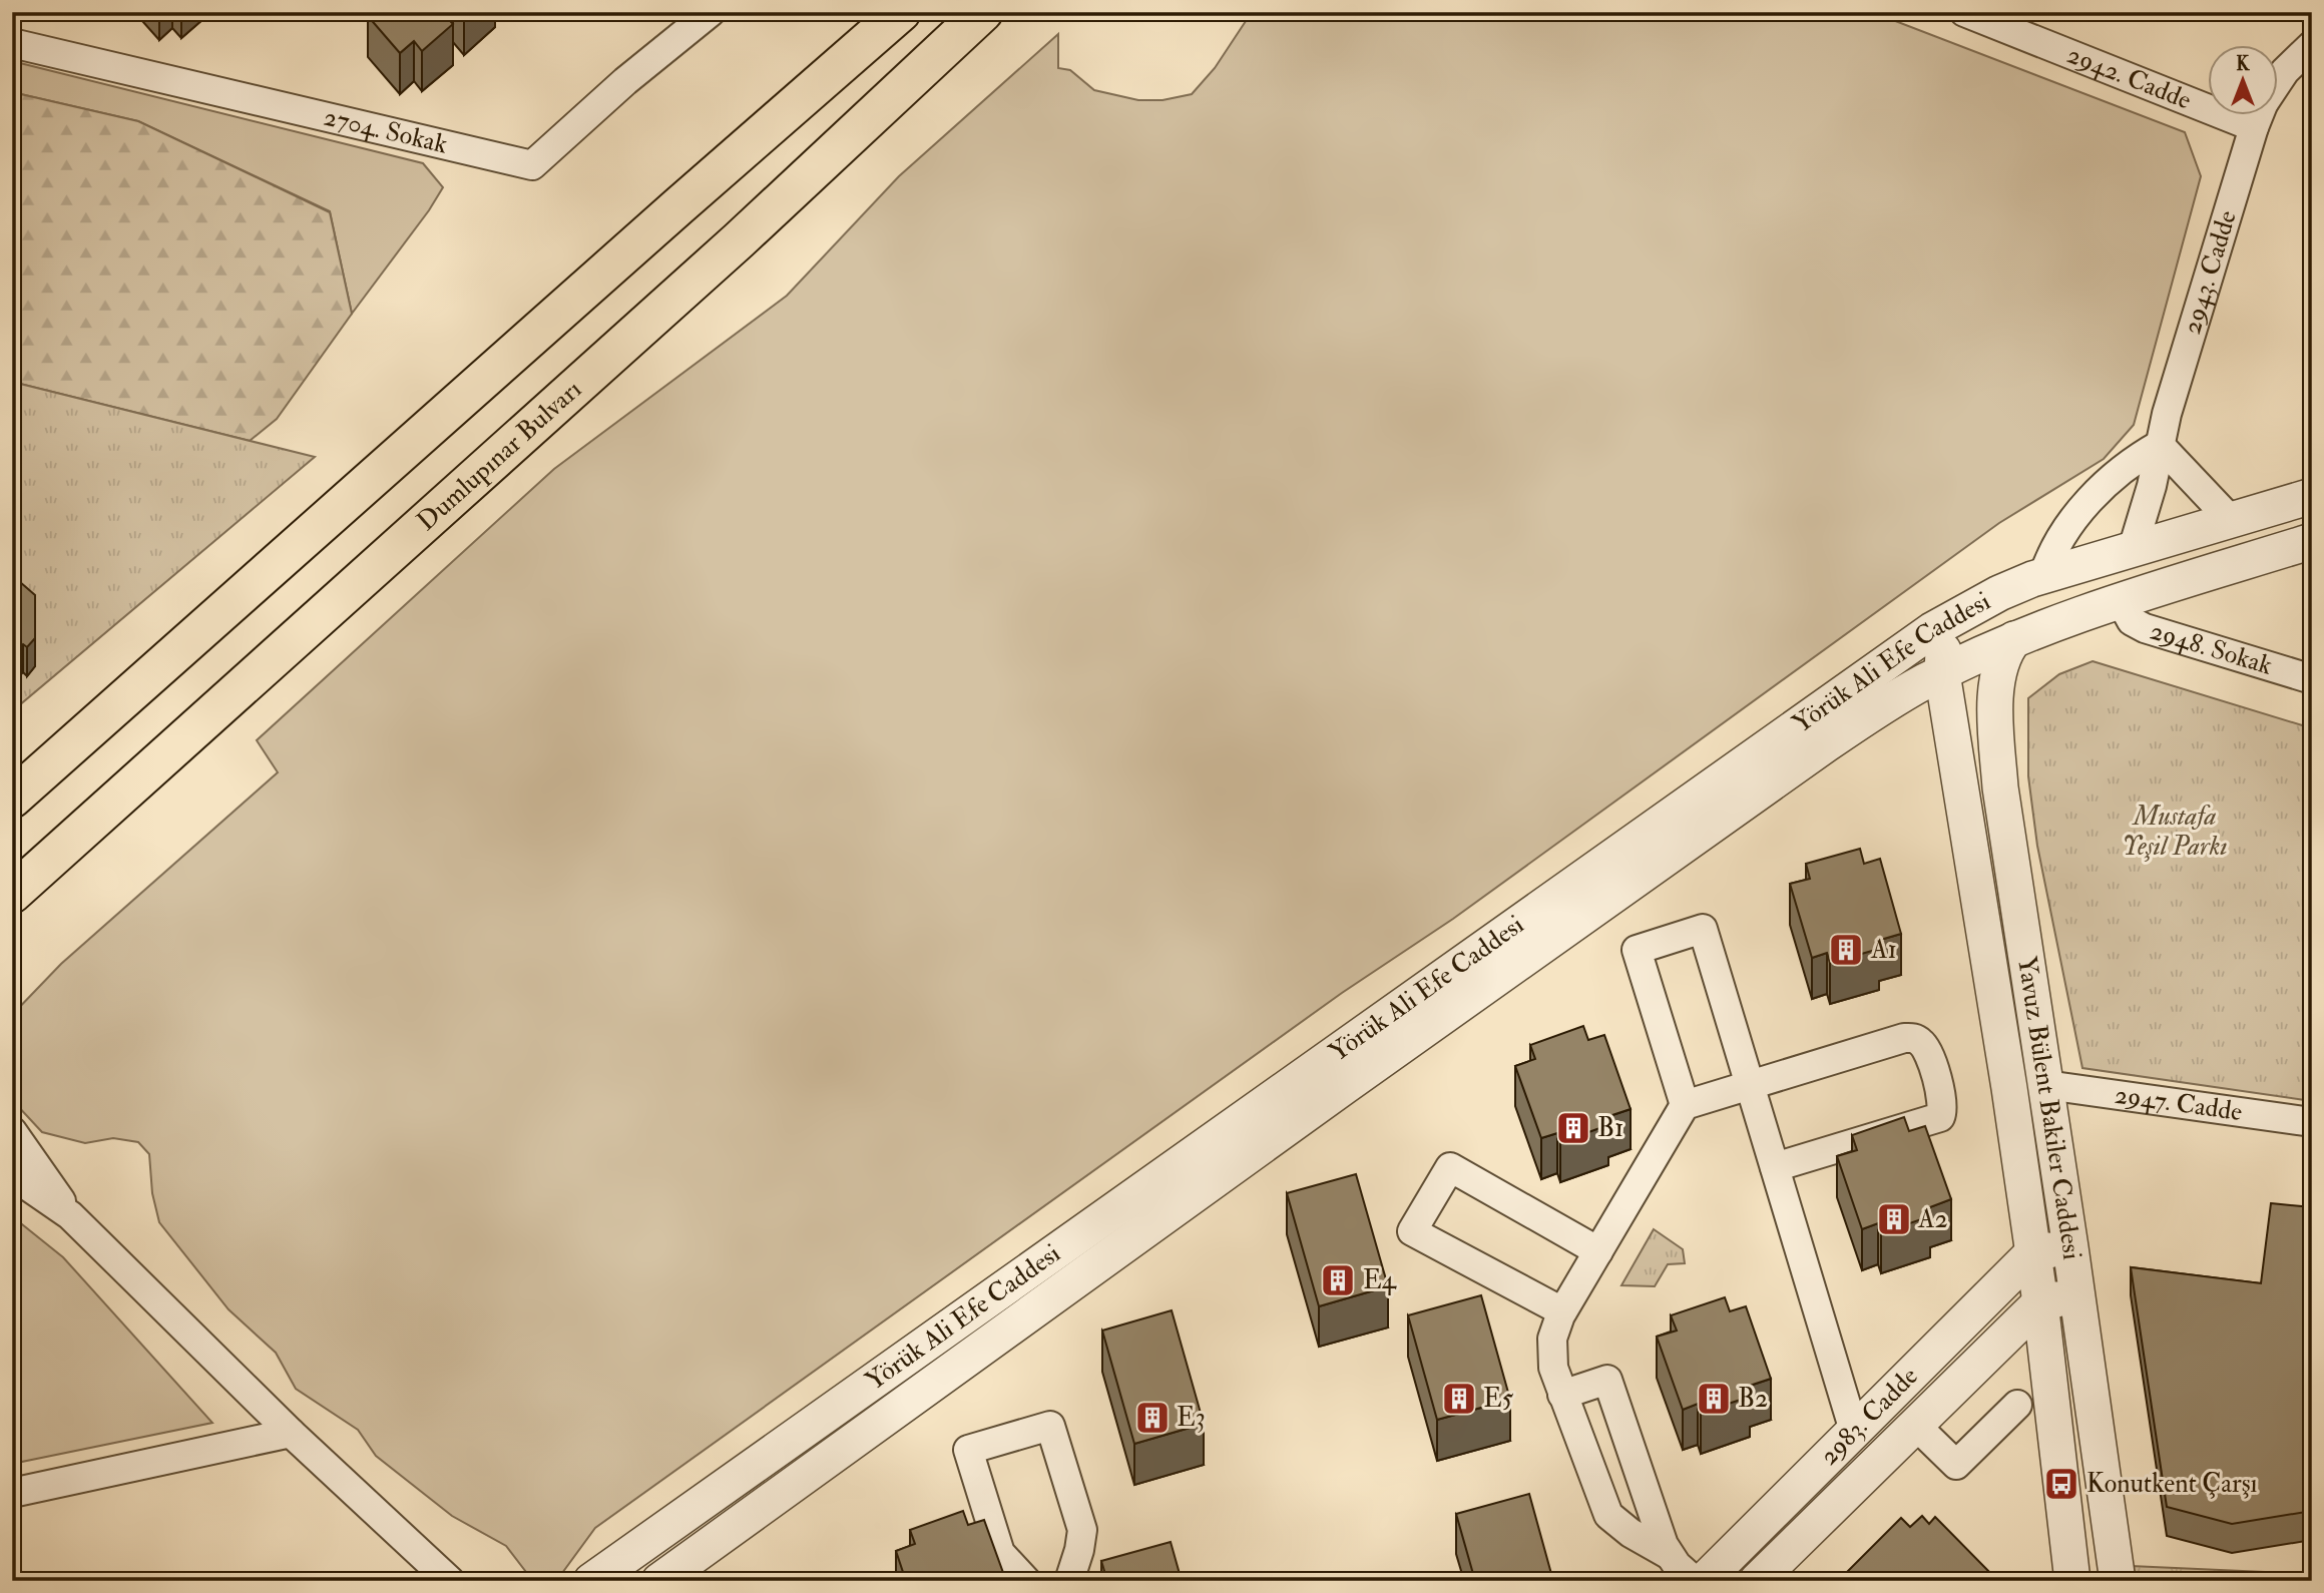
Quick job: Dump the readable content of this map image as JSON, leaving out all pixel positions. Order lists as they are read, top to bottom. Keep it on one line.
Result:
{"streets":{"highway":["Dumlupınar Bulvarı"],"street":["2942. Cadde","2704. Sokak","2943. Cadde","2948. Sokak","Yörük Ali Efe Caddesi","2947. Cadde","Yavuz Bülent Bakiler Caddesi","2983. Cadde"]},"crossings":[["2943. Cadde","Yörük Ali Efe Caddesi"],["2948. Sokak","Yörük Ali Efe Caddesi"],["Yörük Ali Efe Caddesi","Yavuz Bülent Bakiler Caddesi"],["2947. Cadde","Yavuz Bülent Bakiler Caddesi"],["Yavuz Bülent Bakiler Caddesi","2983. Cadde"]],"parks":["Mustafa Yeşil Parkı"],"places":{"building":["A1","B1","A2","E4","E5","B2","E3"],"bus stop":["Konutkent Çarşı"]},"north":"top"}
